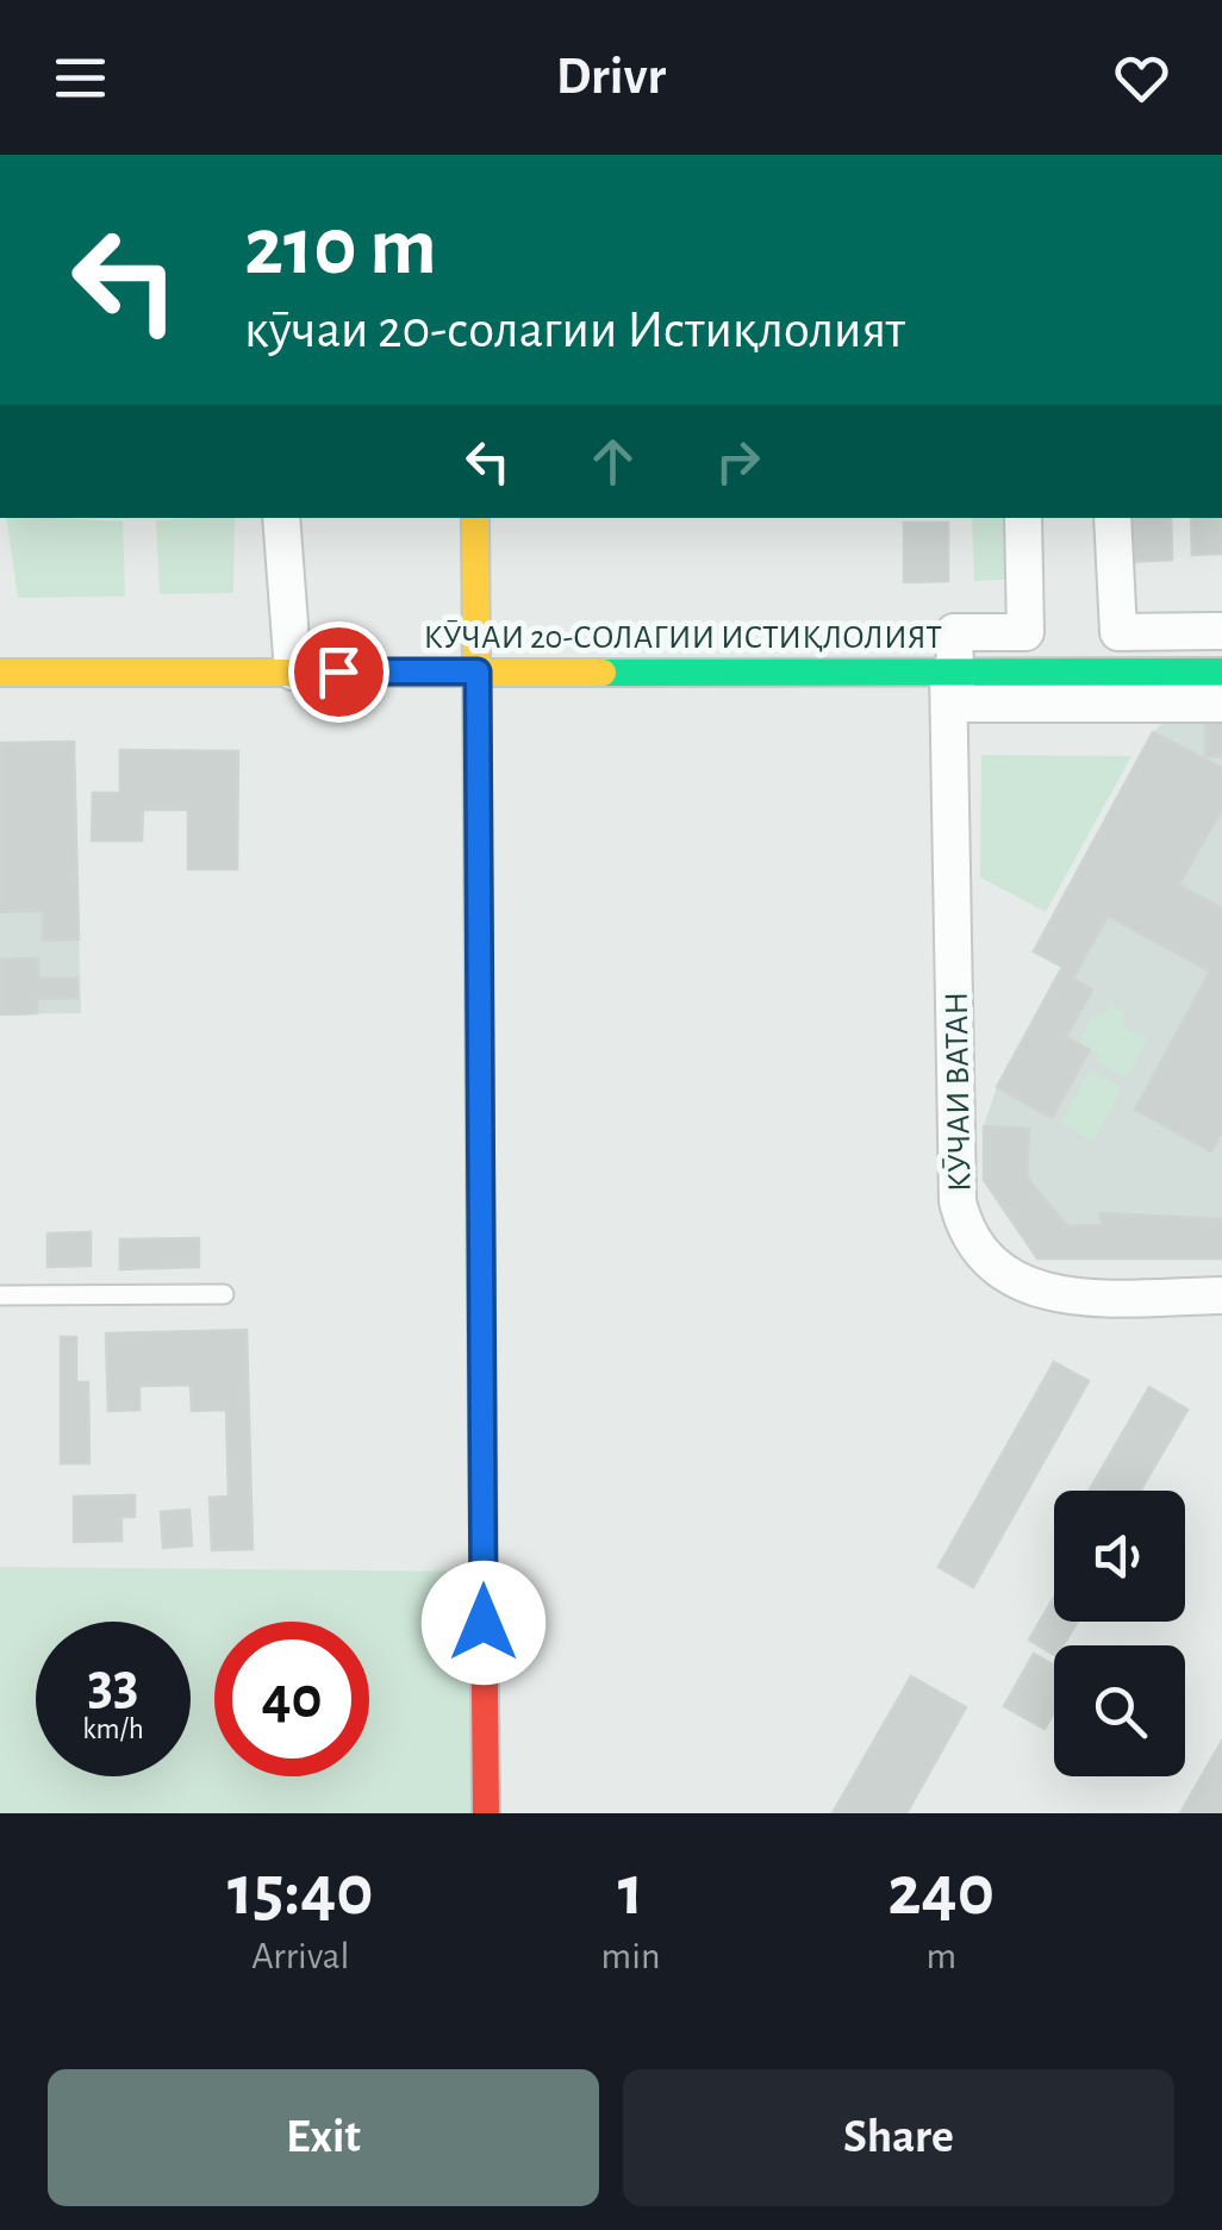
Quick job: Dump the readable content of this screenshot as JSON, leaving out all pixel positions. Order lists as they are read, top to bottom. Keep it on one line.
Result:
{"streets":{"street":["КӮЧАИ 20-СОЛАГИИ ИСТИҚЛОЛИЯТ","КӮЧАИ ВАТАН"]},"crossings":[["КӮЧАИ 20-СОЛАГИИ ИСТИҚЛОЛИЯТ","КӮЧАИ ВАТАН"]],"page":{"header":"Drivr","turn":["210 m","кӯчаи 20-солагии Истиқлолият"],"speed":"33 km/h","limit":"40","eta":["15:40","Arrival","1","min","240","m"],"buttons":["Exit","Share"]}}
